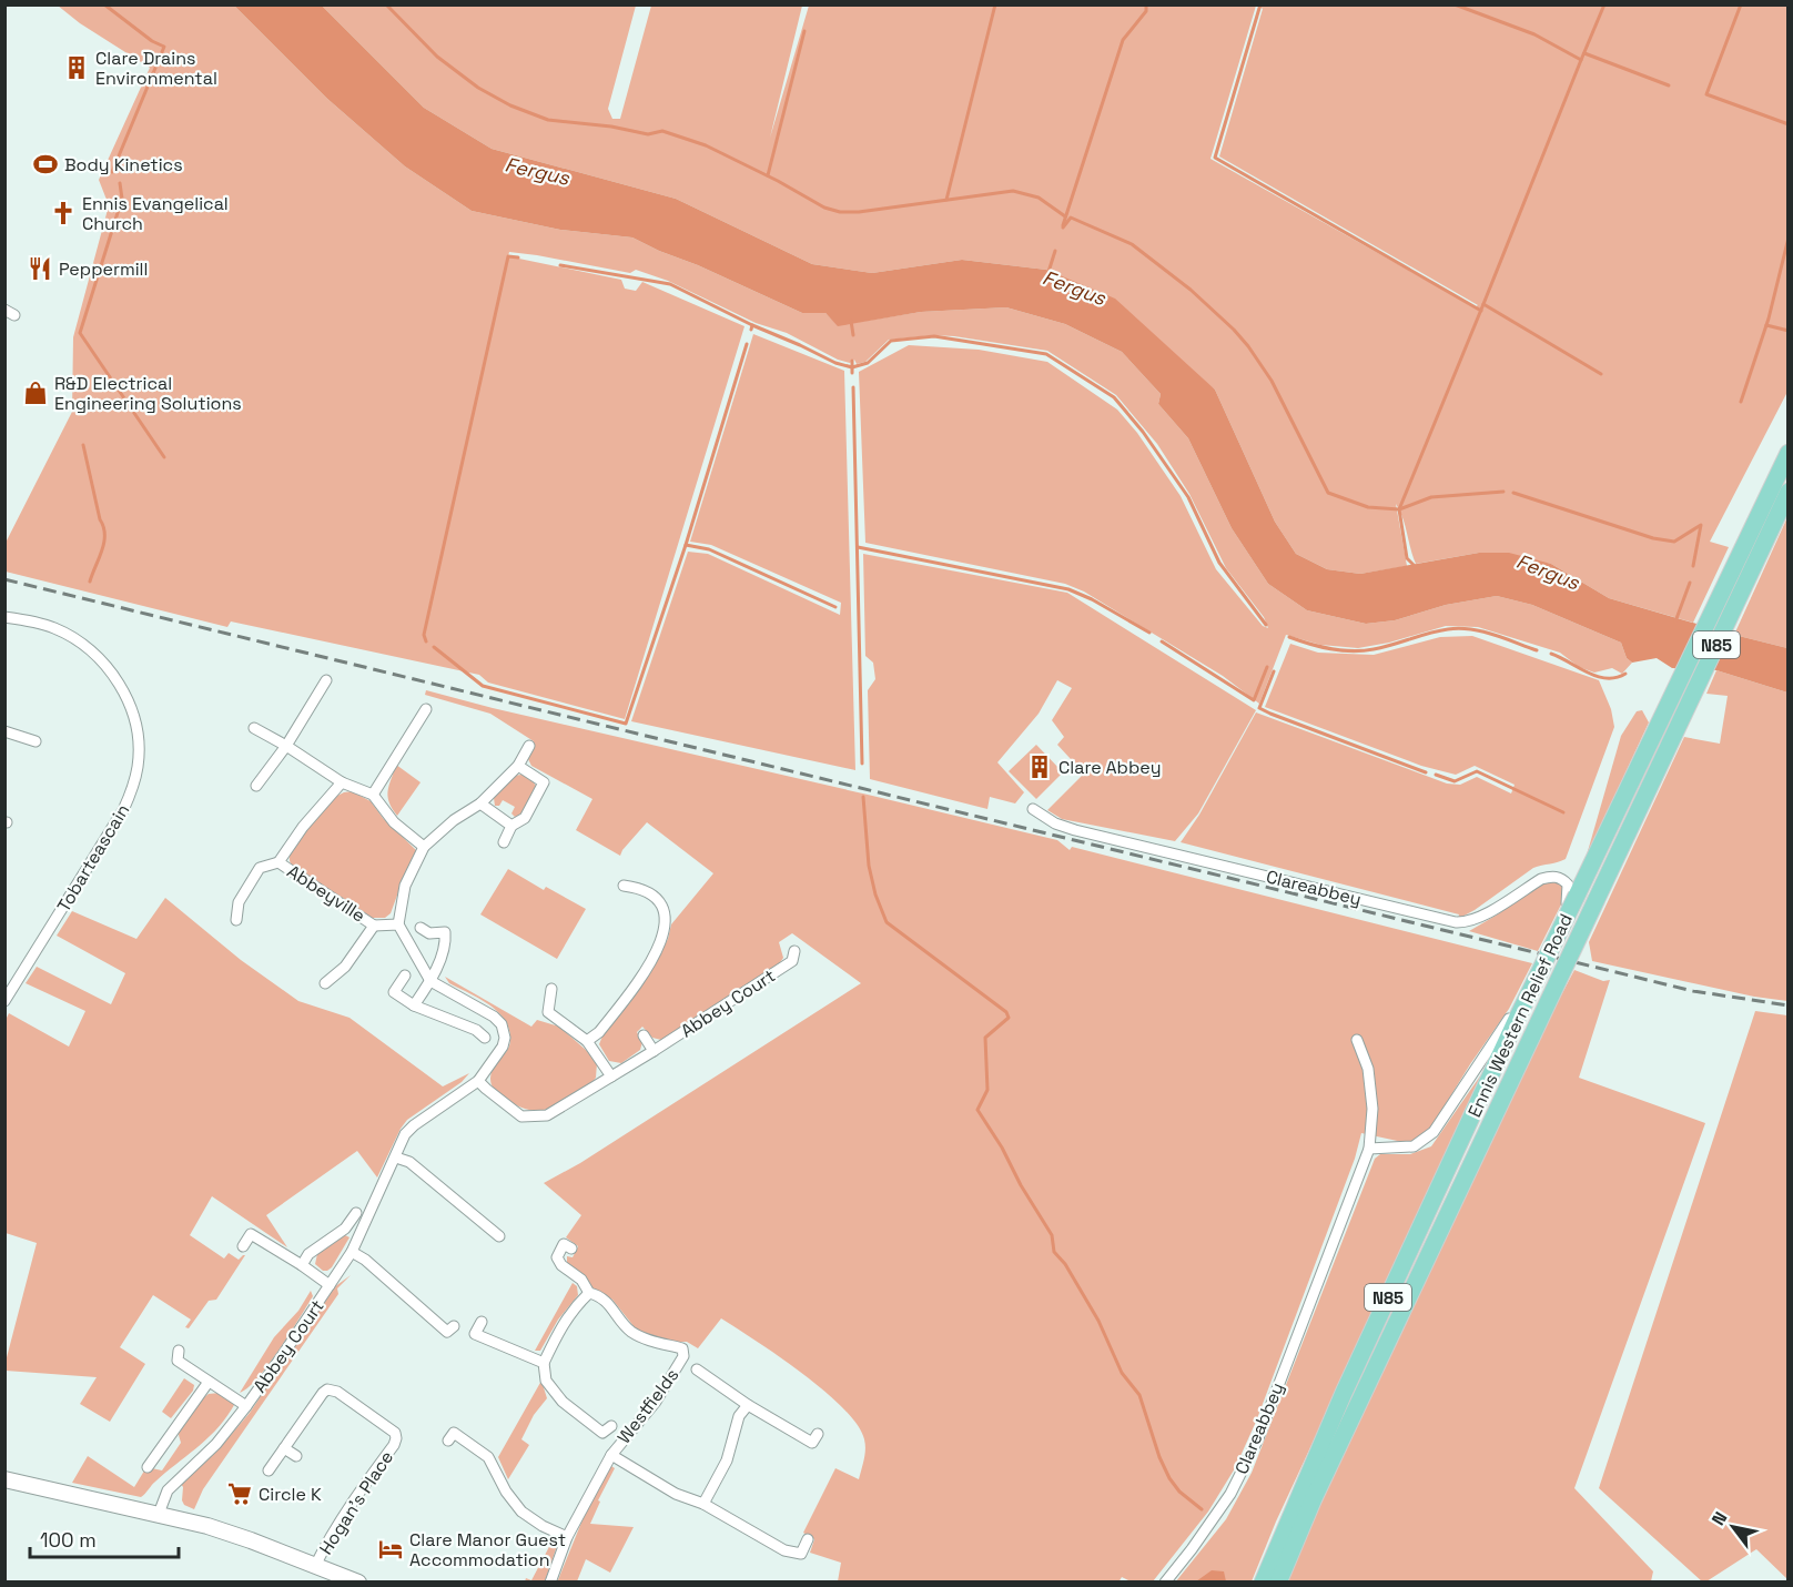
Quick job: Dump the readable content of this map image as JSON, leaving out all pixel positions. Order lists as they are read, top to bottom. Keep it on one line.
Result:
{"streets":{"main road":["N85","Ennis Western Relief Road"],"street":["Tobarteascain","Clareabbey","Abbeyville","Abbey Court","Westfields","Hogan's Place"]},"crossings":[["Clareabbey","Ennis Western Relief Road"]],"water":["Fergus"],"places":{"building":["Clare Drains Environmental","Clare Abbey"],"sports":["Body Kinetics"],"church":["Ennis Evangelical Church"],"restaurant":["Peppermill"],"shop":["R&D Electrical Engineering Solutions"],"supermarket":["Circle K"],"hotel":["Clare Manor Guest Accommodation"]},"scale_bar":"100 m","north":"top left"}
